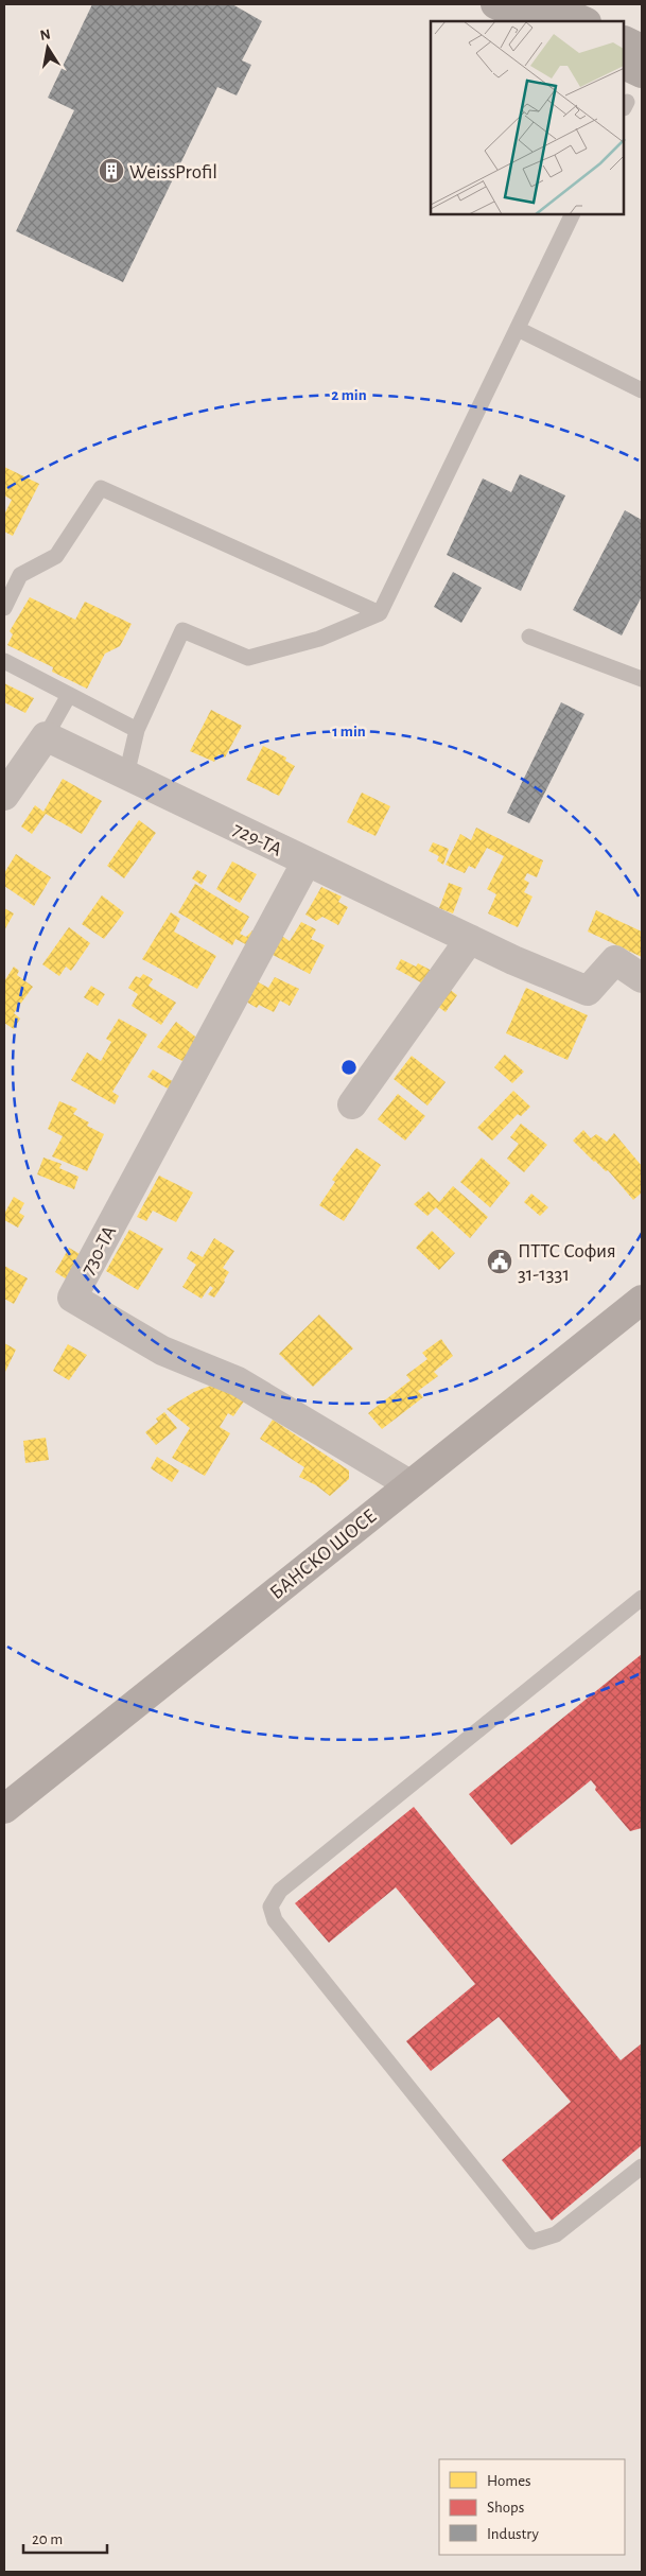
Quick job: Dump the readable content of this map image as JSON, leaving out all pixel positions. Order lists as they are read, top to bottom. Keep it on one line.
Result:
{"streets":{"street":["729-ТА","730-ТА","БАНСКО ШОСЕ"]},"crossings":[["729-ТА","730-ТА"],["730-ТА","БАНСКО ШОСЕ"]],"places":{"building":["WeissProfil"],"public building":["ПТТС София 31-1331"]},"legend":["Homes","Shops","Industry"],"scale_bar":"20 m","north":"top","rings":["2 min","1 min"]}
